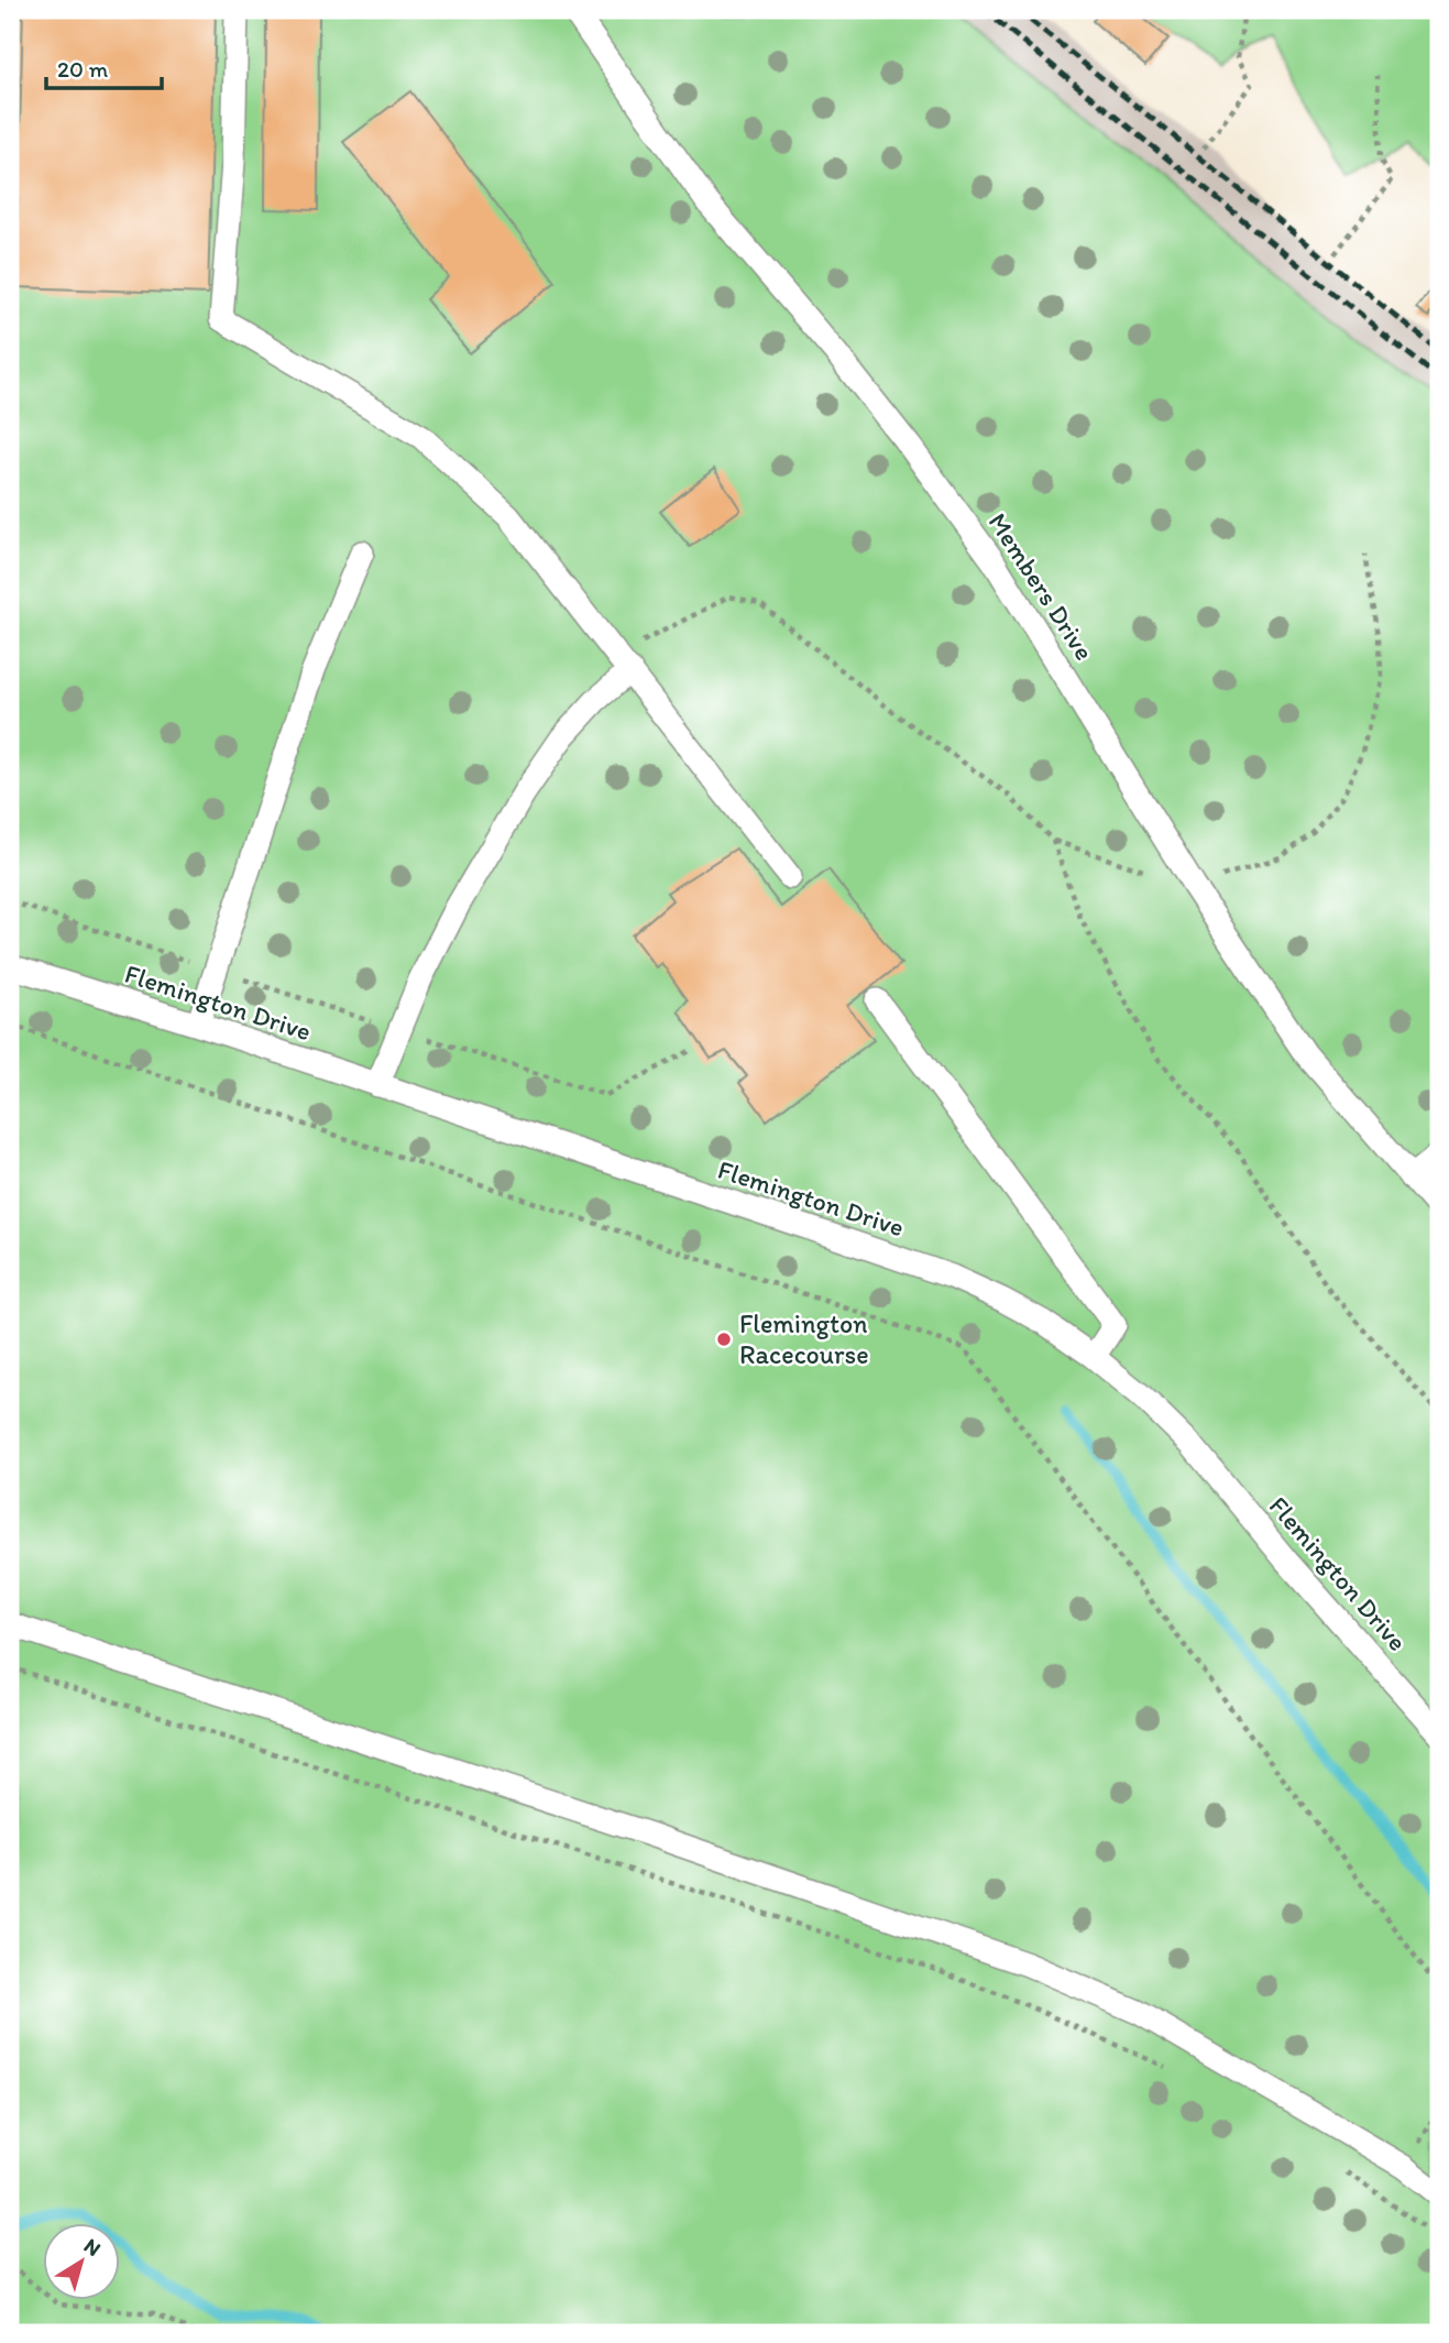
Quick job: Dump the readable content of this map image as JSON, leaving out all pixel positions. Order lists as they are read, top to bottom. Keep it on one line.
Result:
{"streets":{"lane":["Members Drive","Flemington Drive"]},"places":["Flemington Racecourse"],"scale_bar":"20 m","north":"top right"}
